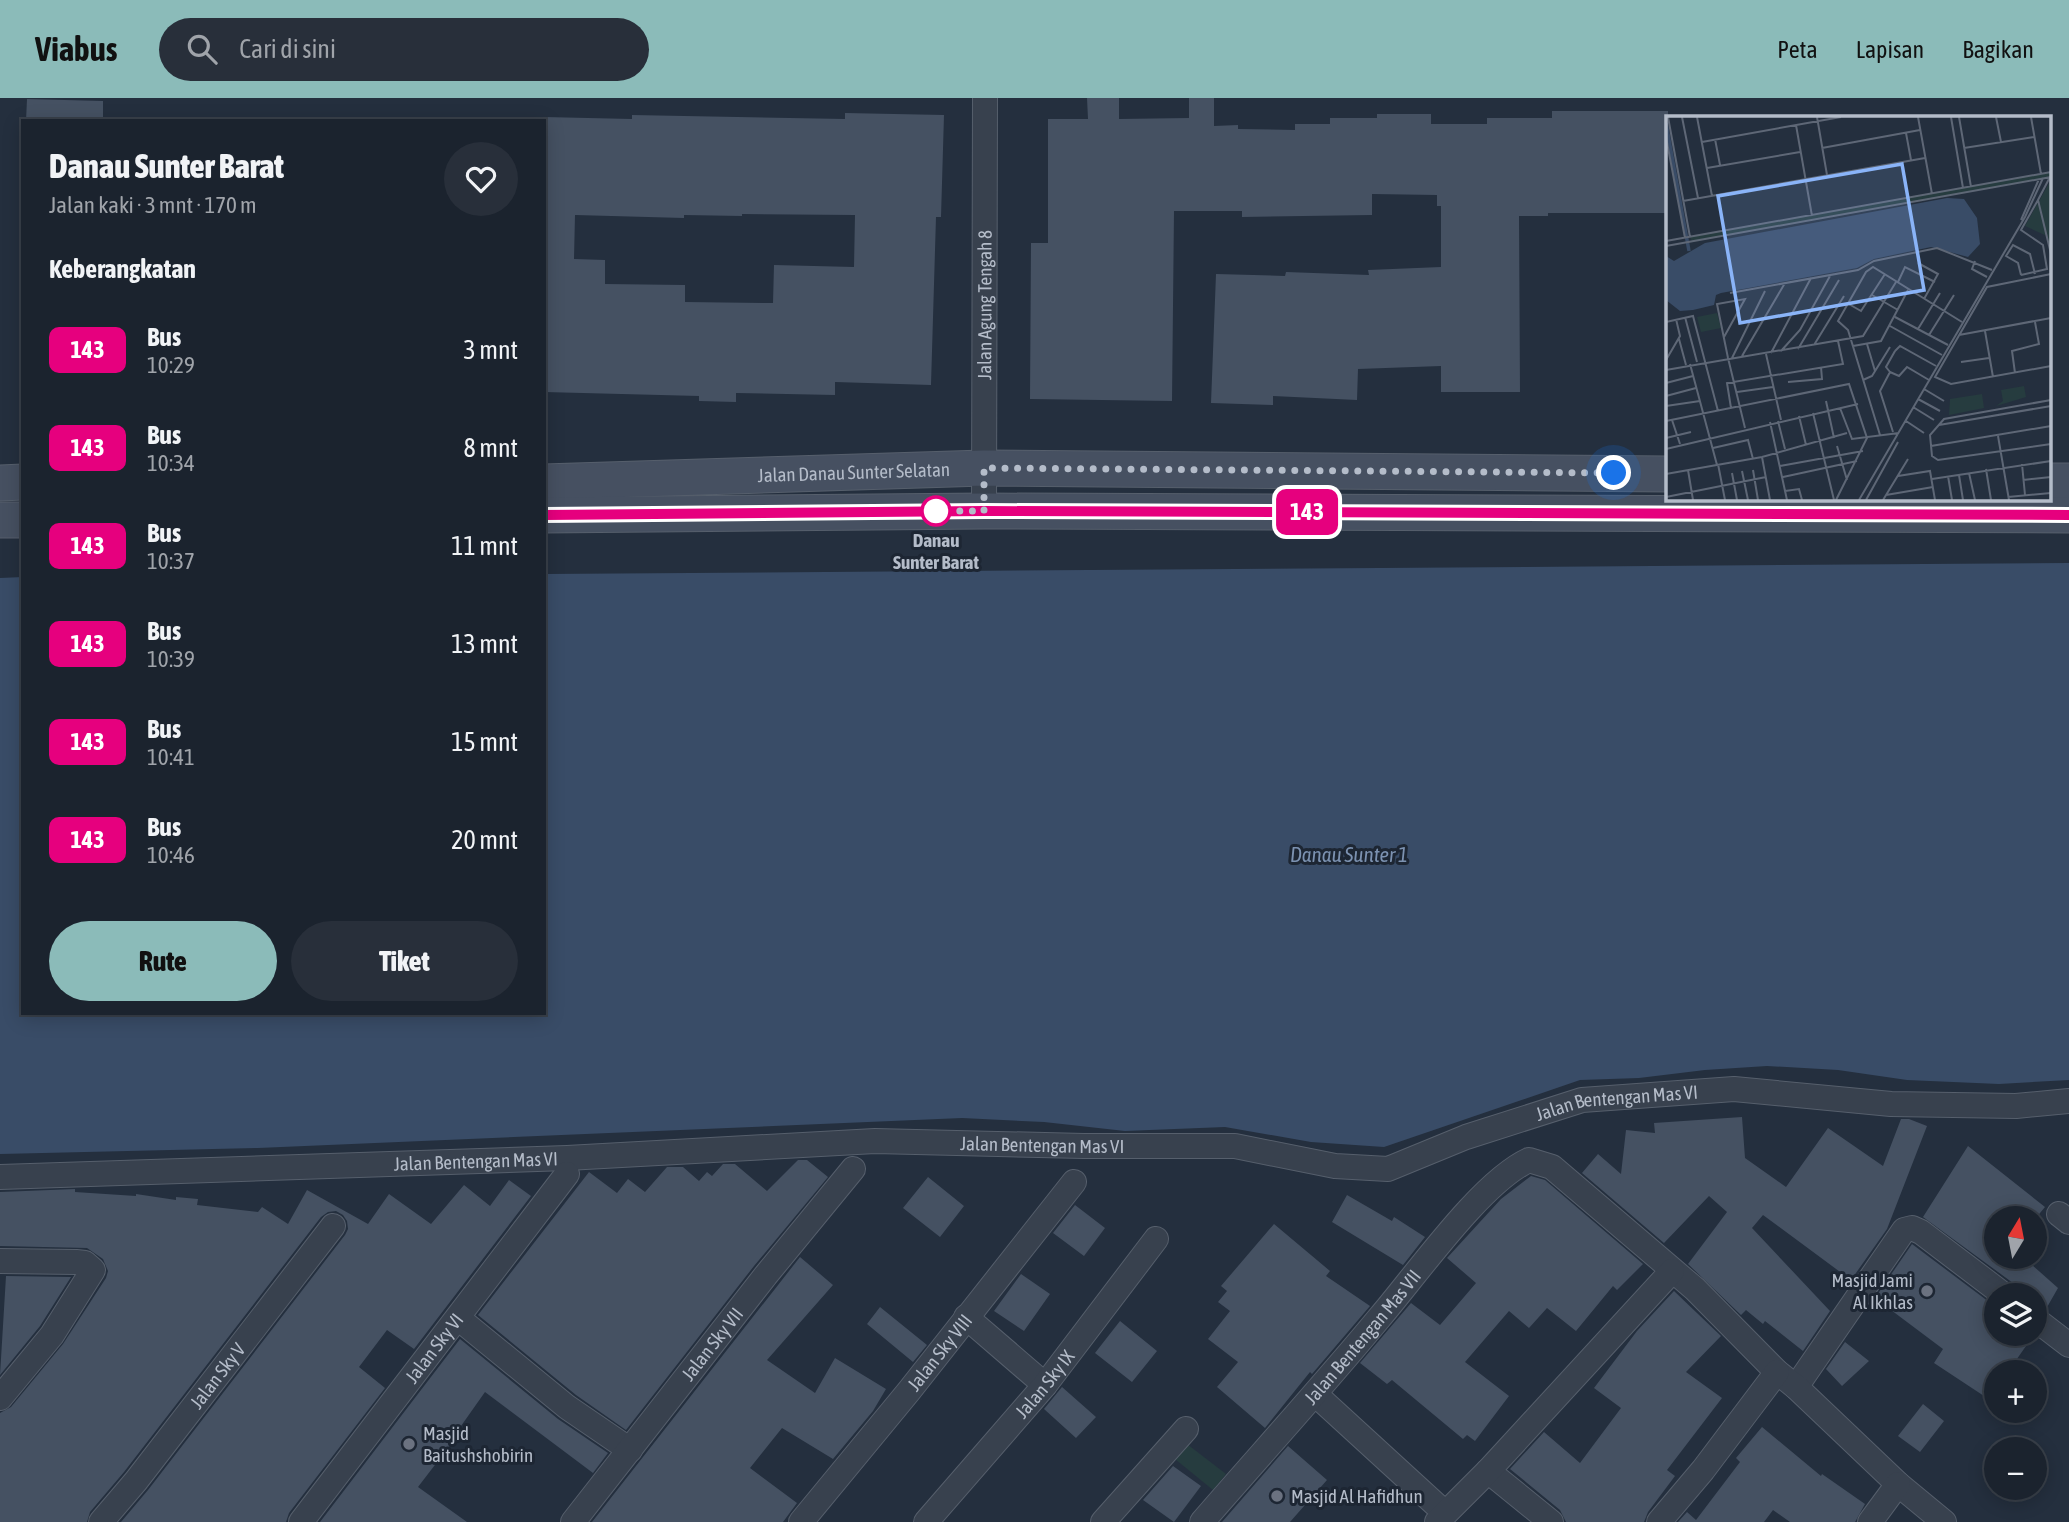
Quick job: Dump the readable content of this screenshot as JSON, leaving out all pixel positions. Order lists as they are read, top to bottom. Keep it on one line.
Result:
{"streets":{"street":["Jalan Agung Tengah 8","Jalan Danau Sunter Selatan","Jalan Bentengan Mas VI","Jalan Bentengan Mas VII","Jalan Sky VII","Jalan Sky VI","Jalan Sky VIII","Jalan Sky V","Jalan Sky IX"]},"crossings":[["Jalan Agung Tengah 8","Jalan Danau Sunter Selatan"]],"water":["Danau Sunter 1"],"places":["Danau Sunter Barat","Masjid Jami Al Ikhlas","Masjid Baitushshobirin","Masjid Al Hafidhun"],"lines":["bus line 143"],"north":"top","page":{"header":"Viabus","search":"Cari di sini","nav":["Peta","Lapisan","Bagikan"],"on_map":"143","heading":[["Danau Sunter Barat","Jalan kaki · 3 mnt · 170 m"],"Keberangkatan"],"list":[{"mark":"143","name":"Bus","note":"10:29","value":"3 mnt"},{"mark":"143","name":"Bus","note":"10:34","value":"8 mnt"},{"mark":"143","name":"Bus","note":"10:37","value":"11 mnt"},{"mark":"143","name":"Bus","note":"10:39","value":"13 mnt"},{"mark":"143","name":"Bus","note":"10:41","value":"15 mnt"},{"mark":"143","name":"Bus","note":"10:46","value":"20 mnt"}],"buttons":["Rute","Tiket"],"map_buttons":["+","−"]}}
